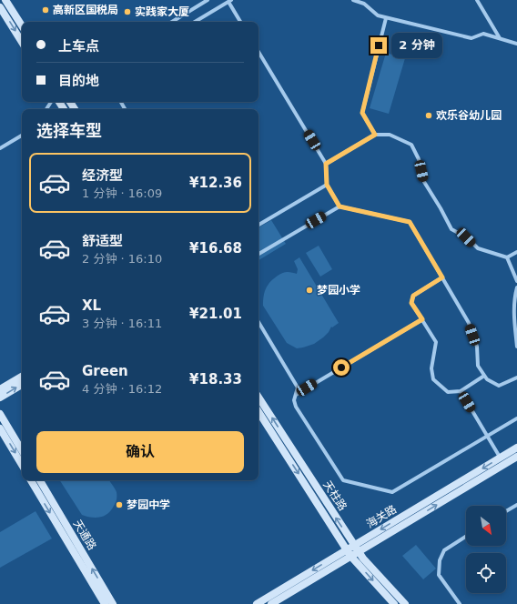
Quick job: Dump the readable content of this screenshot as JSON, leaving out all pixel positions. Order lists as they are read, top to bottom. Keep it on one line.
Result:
{"streets":{"street":["天柱路","海关路","天通路"]},"crossings":[["天柱路","海关路"]],"places":["高新区国税局","实践家大厦","欢乐谷幼儿园","梦园小学","梦园中学"],"north":"bottom right","page":{"banner":["上车点","目的地"],"bubble":"2 分钟","heading":"选择车型","list":[{"name":"经济型","note":"1 分钟 · 16:09","value":"¥12.36"},{"name":"舒适型","note":"2 分钟 · 16:10","value":"¥16.68"},{"name":"XL","note":"3 分钟 · 16:11","value":"¥21.01"},{"name":"Green","note":"4 分钟 · 16:12","value":"¥18.33"}],"buttons":"确认"}}
